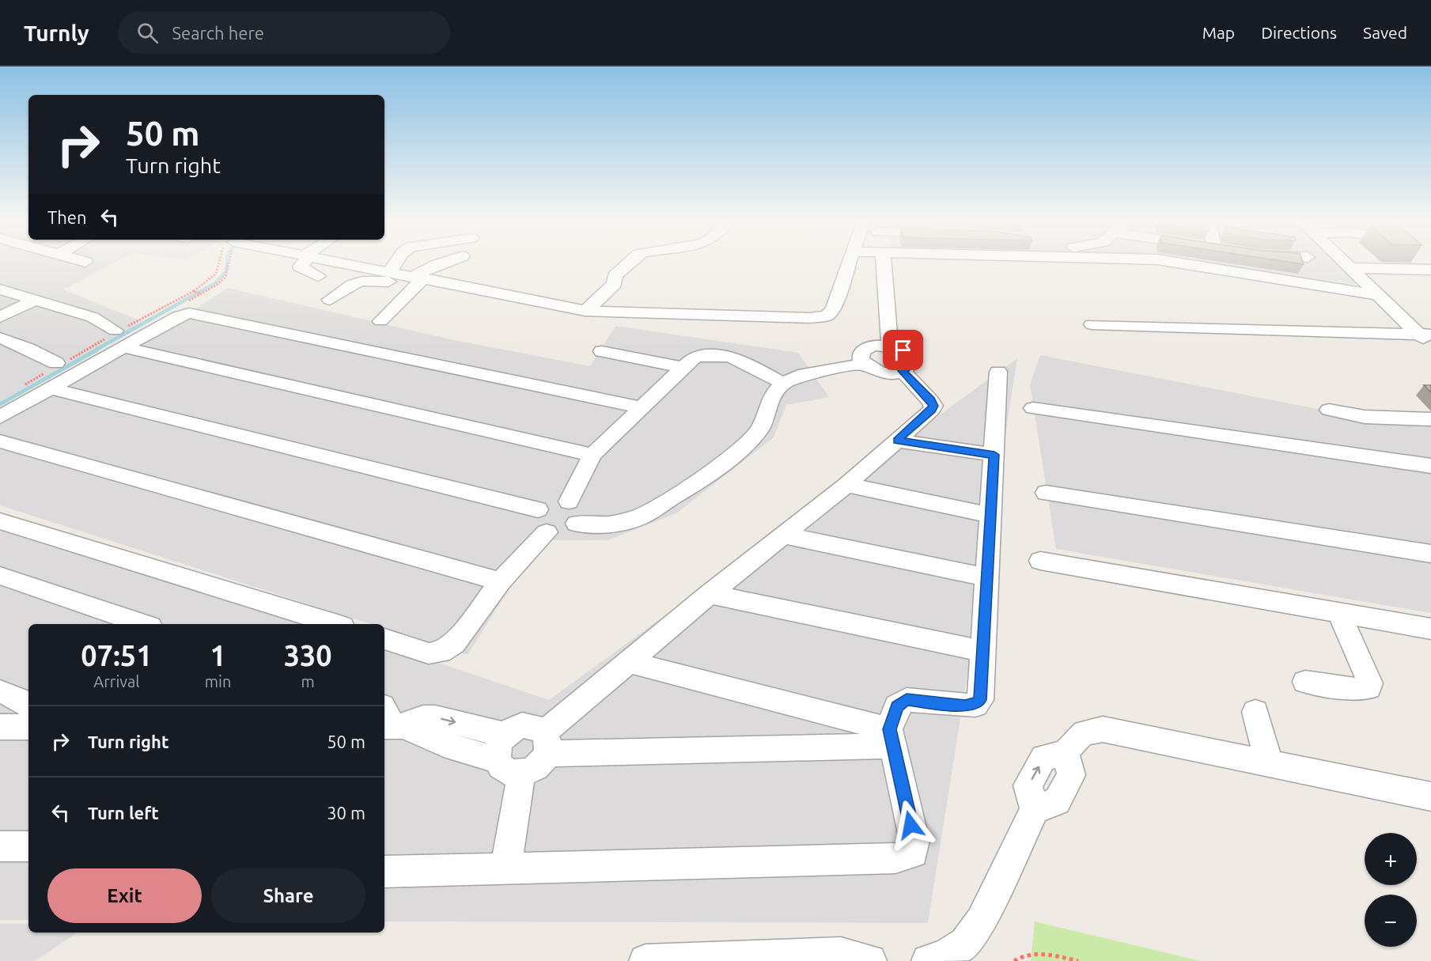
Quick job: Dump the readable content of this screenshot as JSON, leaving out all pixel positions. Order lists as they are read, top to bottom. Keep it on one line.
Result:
{"page":{"header":"Turnly","search":"Search here","nav":["Map","Directions","Saved"],"turn":["50 m","Turn right"],"then":"Then","eta":["07:51","Arrival","1","min","330","m"],"list":[{"name":"Turn right","value":"50 m"},{"name":"Turn left","value":"30 m"}],"map_buttons":["+","−"],"buttons":["Exit","Share"]}}
